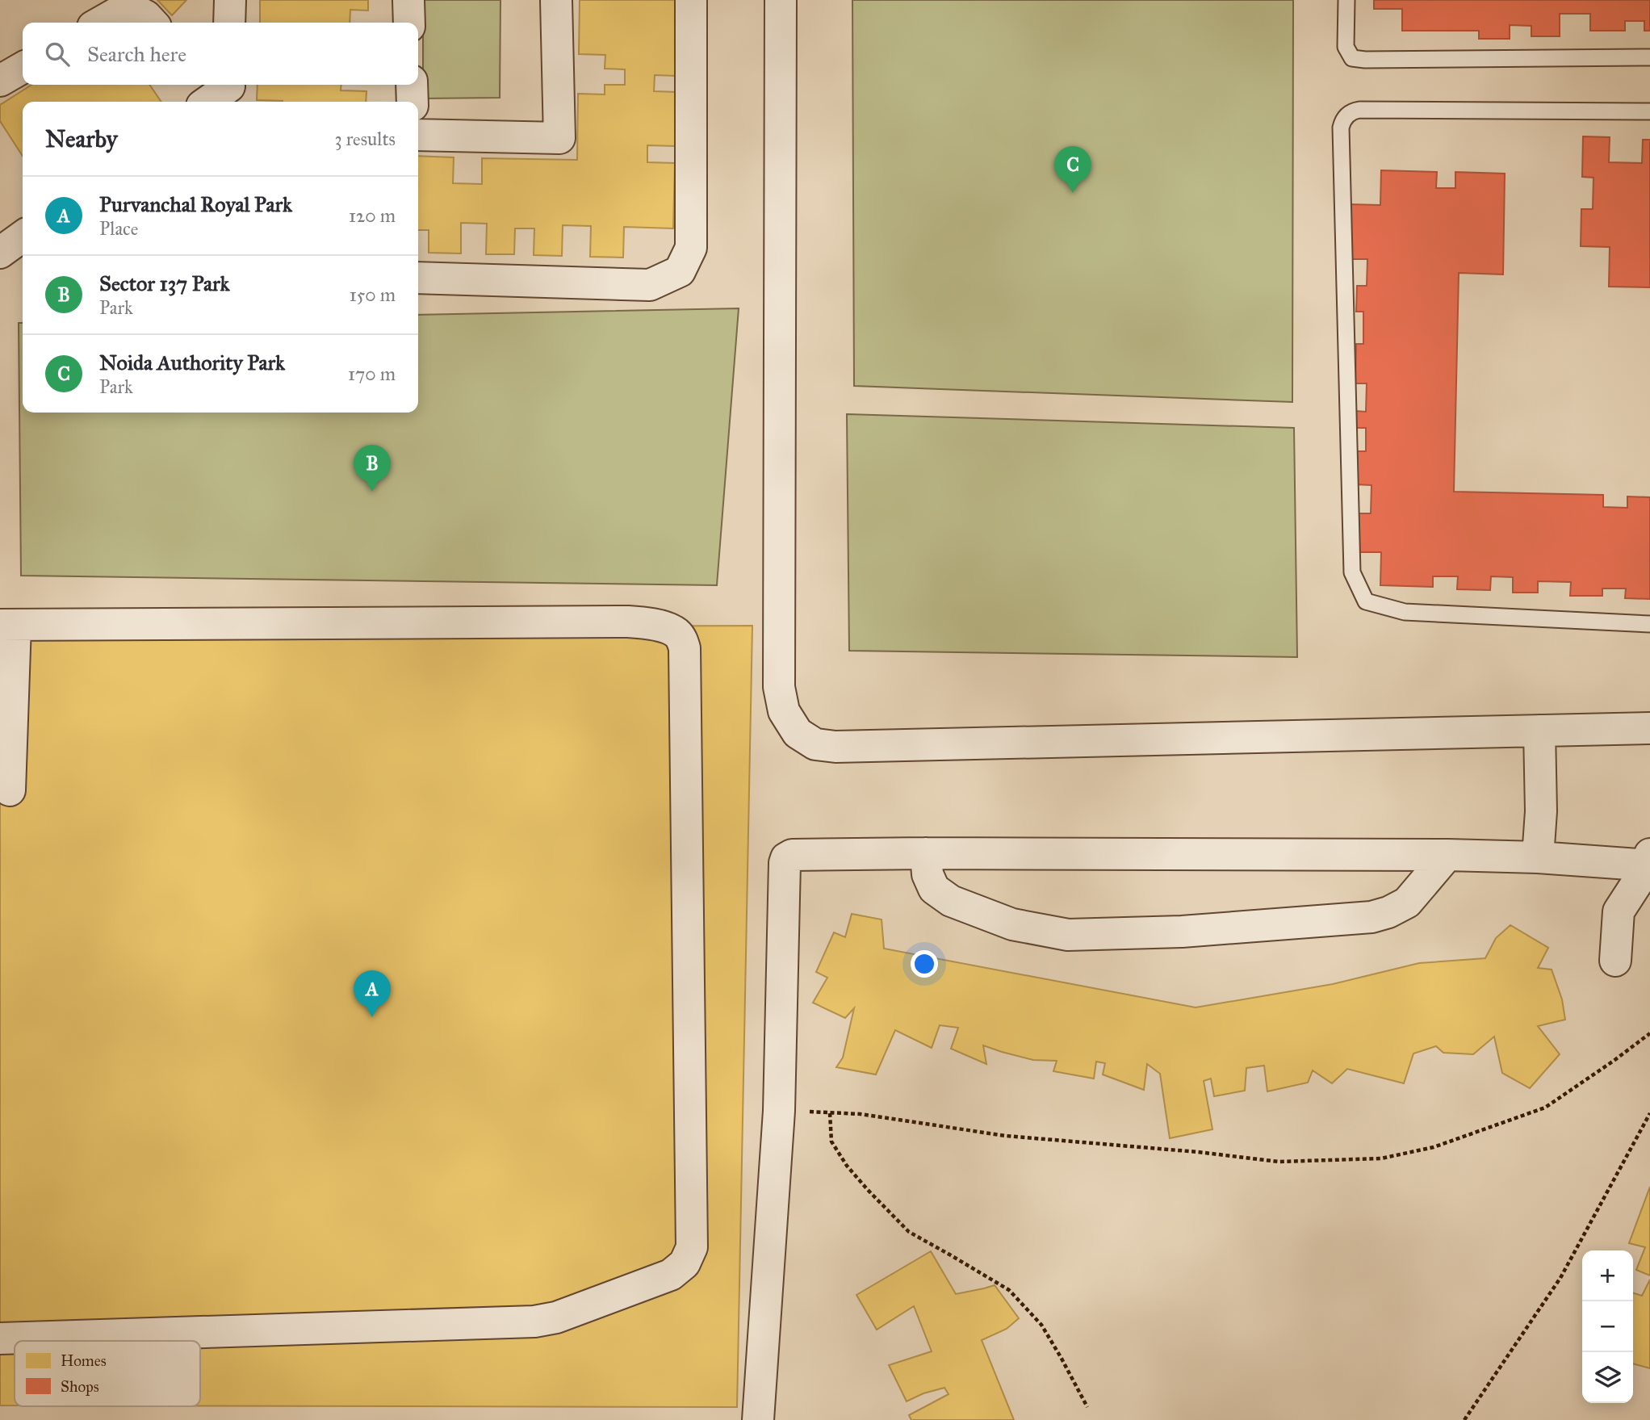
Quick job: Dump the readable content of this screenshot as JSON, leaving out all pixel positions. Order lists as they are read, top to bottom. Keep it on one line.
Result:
{"legend":["Homes","Shops"],"page":{"search":"Search here","heading":["Nearby","3 results"],"pins":["C","B","A"],"list":[{"mark":"A","name":"Purvanchal Royal Park","note":"Place","value":"120 m"},{"mark":"B","name":"Sector 137 Park","note":"Park","value":"150 m"},{"mark":"C","name":"Noida Authority Park","note":"Park","value":"170 m"}],"map_buttons":["+","−"]}}
